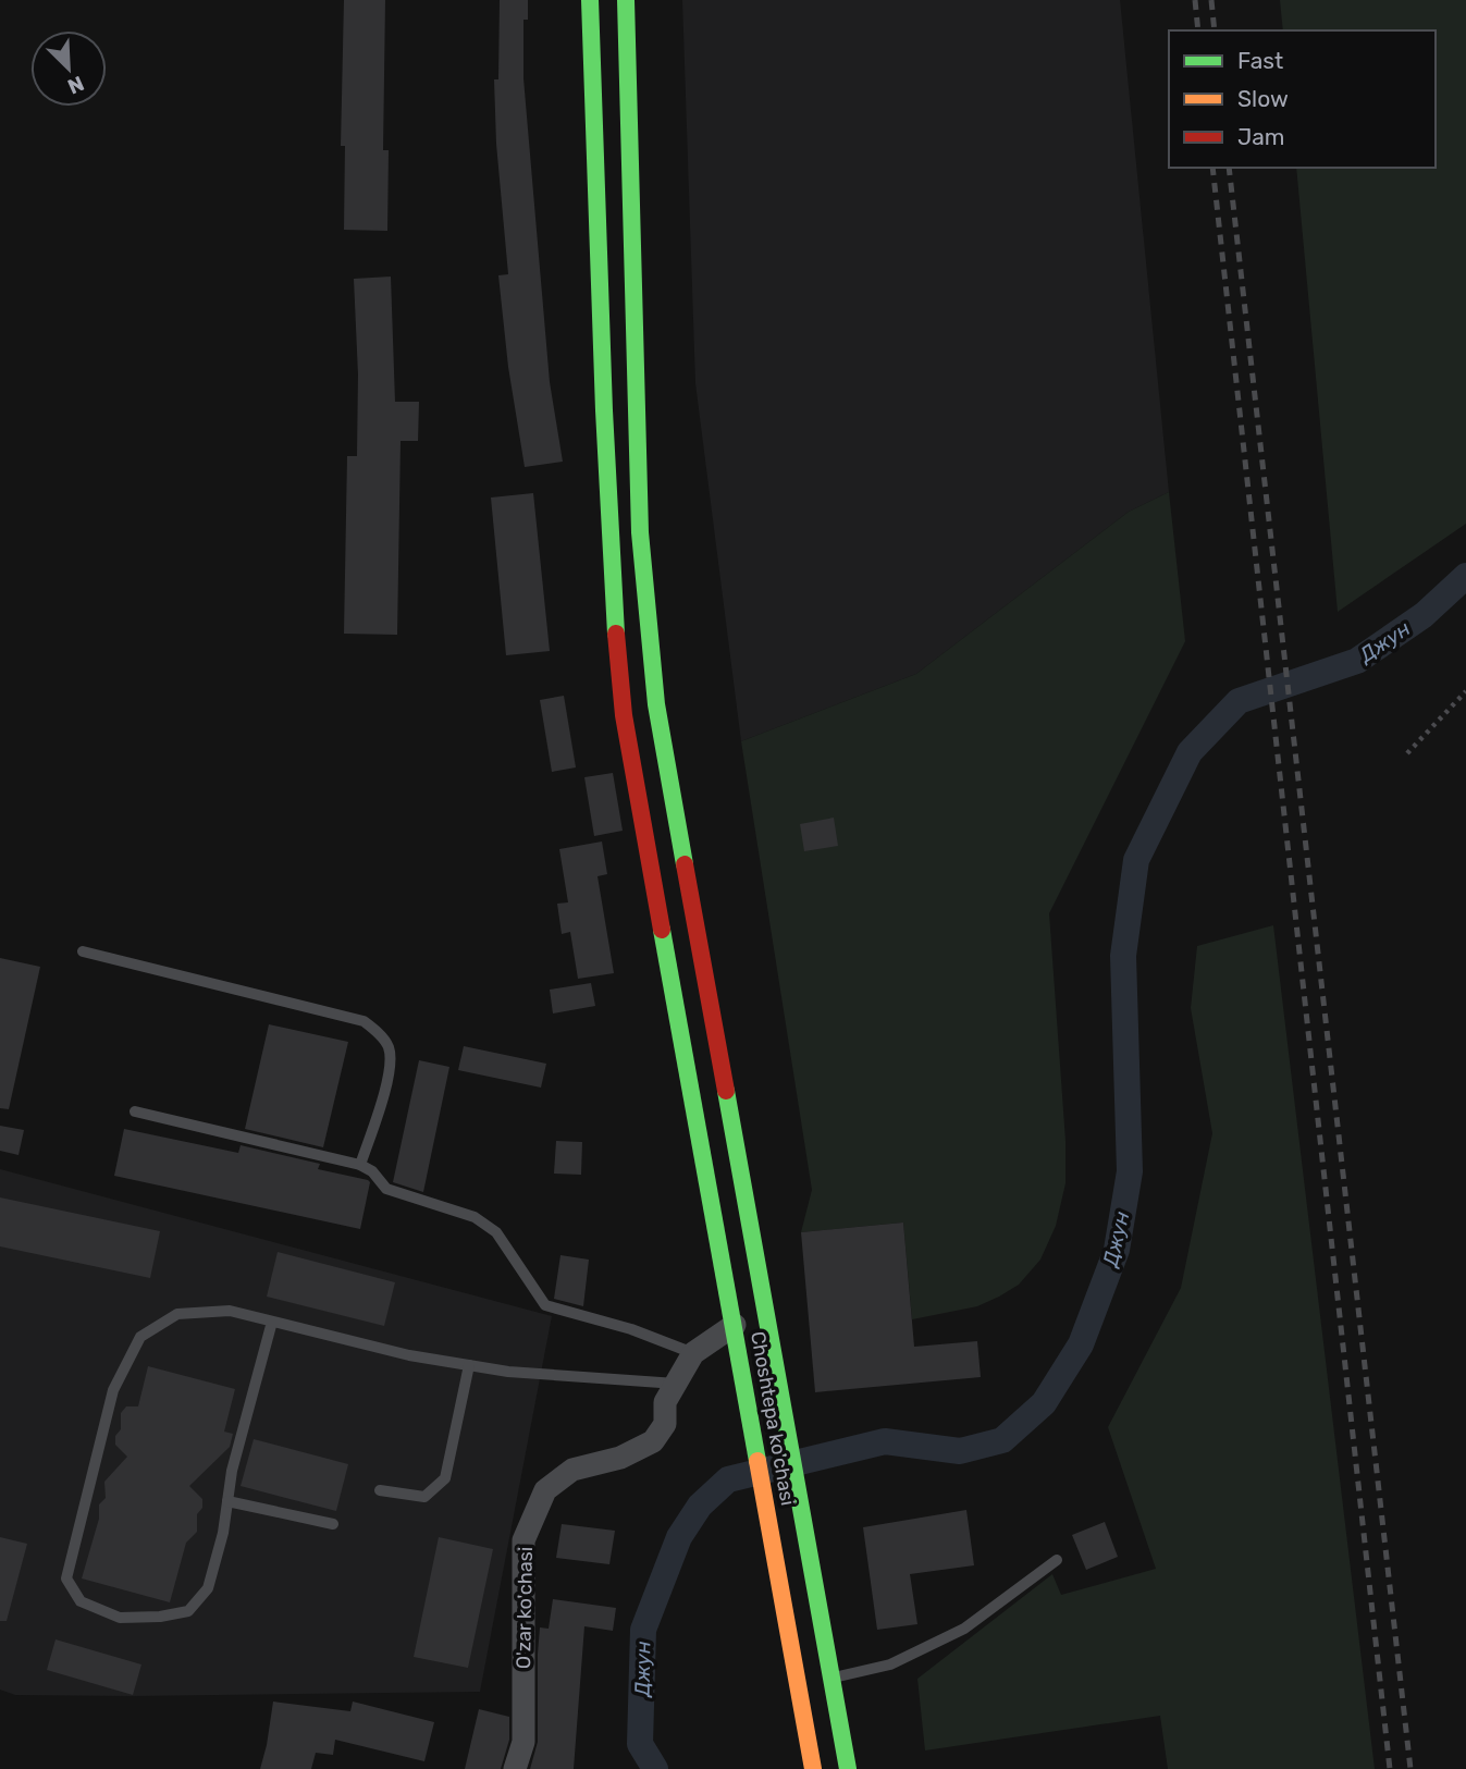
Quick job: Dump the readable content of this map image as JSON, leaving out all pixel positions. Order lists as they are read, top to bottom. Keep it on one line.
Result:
{"streets":{"main road":["Choshtepa ko'chasi"],"street":["O'zar ko'chasi"]},"crossings":[["Choshtepa ko'chasi","O'zar ko'chasi"]],"water":["Джун"],"legend":["Fast","Slow","Jam"],"north":"bottom right"}
